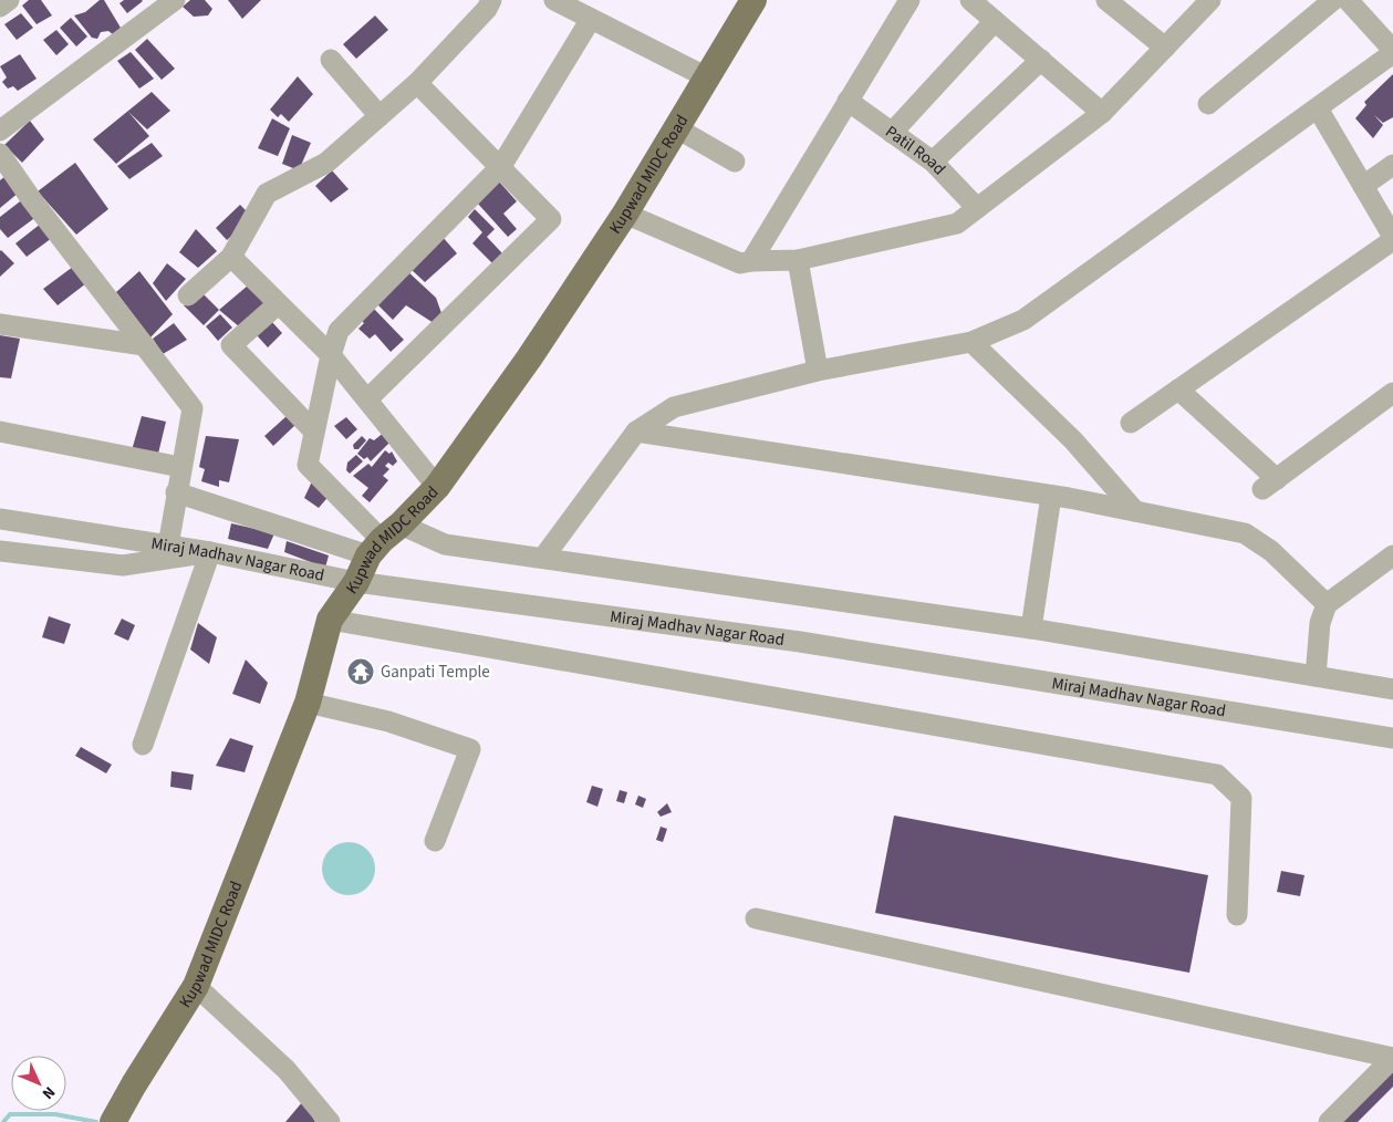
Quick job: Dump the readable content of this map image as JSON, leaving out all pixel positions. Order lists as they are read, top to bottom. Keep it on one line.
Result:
{"streets":{"main road":["Kupwad MIDC Road"],"street":["Patil Road","Miraj Madhav Nagar Road"]},"crossings":[["Kupwad MIDC Road","Miraj Madhav Nagar Road"]],"places":{"temple":["Ganpati Temple"]},"north":"bottom right"}
